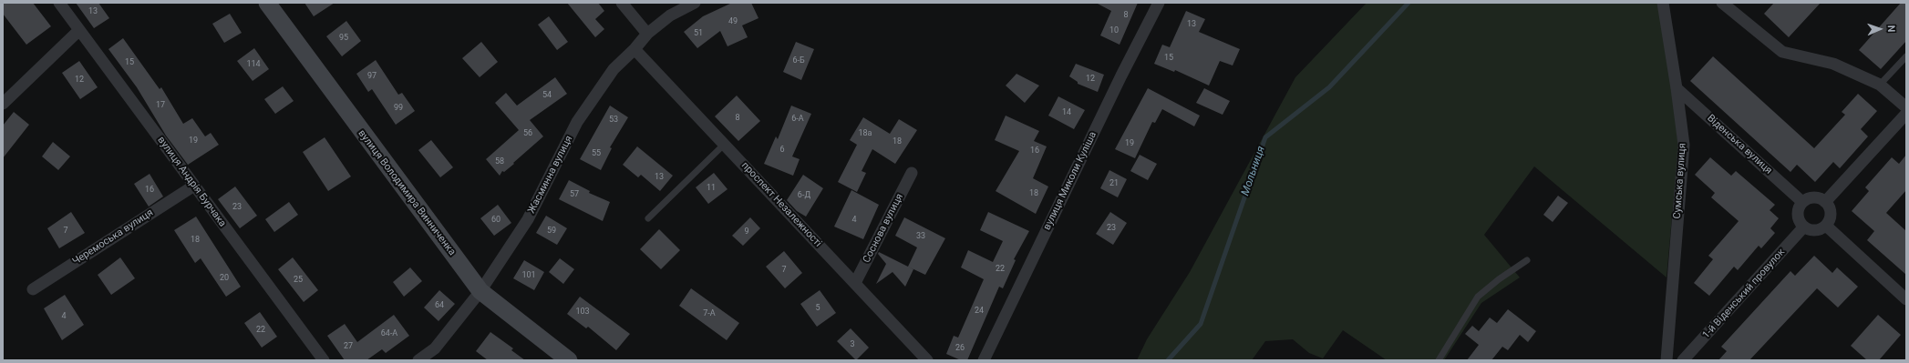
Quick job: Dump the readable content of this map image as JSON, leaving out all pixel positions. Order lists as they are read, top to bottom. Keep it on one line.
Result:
{"streets":{"main road":["вулиця Володимира Винниченка"],"street":["Віденська вулиця","Жасминна вулиця","вулиця Миколи Куліша","Сумська вулиця","вулиця Андрія Бурчака","проспект Незалежності","Соснова вулиця","Черемоська вулиця","1-й Віденський провулок"]},"crossings":[["Віденська вулиця","Сумська вулиця"],["Віденська вулиця","1-й Віденський провулок"],["Жасминна вулиця","вулиця Володимира Винниченка"],["Жасминна вулиця","проспект Незалежності"],["вулиця Андрія Бурчака","Черемоська вулиця"],["проспект Незалежності","Соснова вулиця"]],"water":["Мольниця"],"house_numbers":["13","8","49","13","10","51","95","15","6-Б","15","114","97","12","12","54","17","99","14","8","6-А","53","56","18а","19","18","19","6","16","55","58","13","21","11","16","18","57","6-Д","23","60","4","23","7","59","9","33","18","22","7","101","20","25","64","5","24","103","7-А","4","22","64-А","3","27","26"],"north":"right"}
